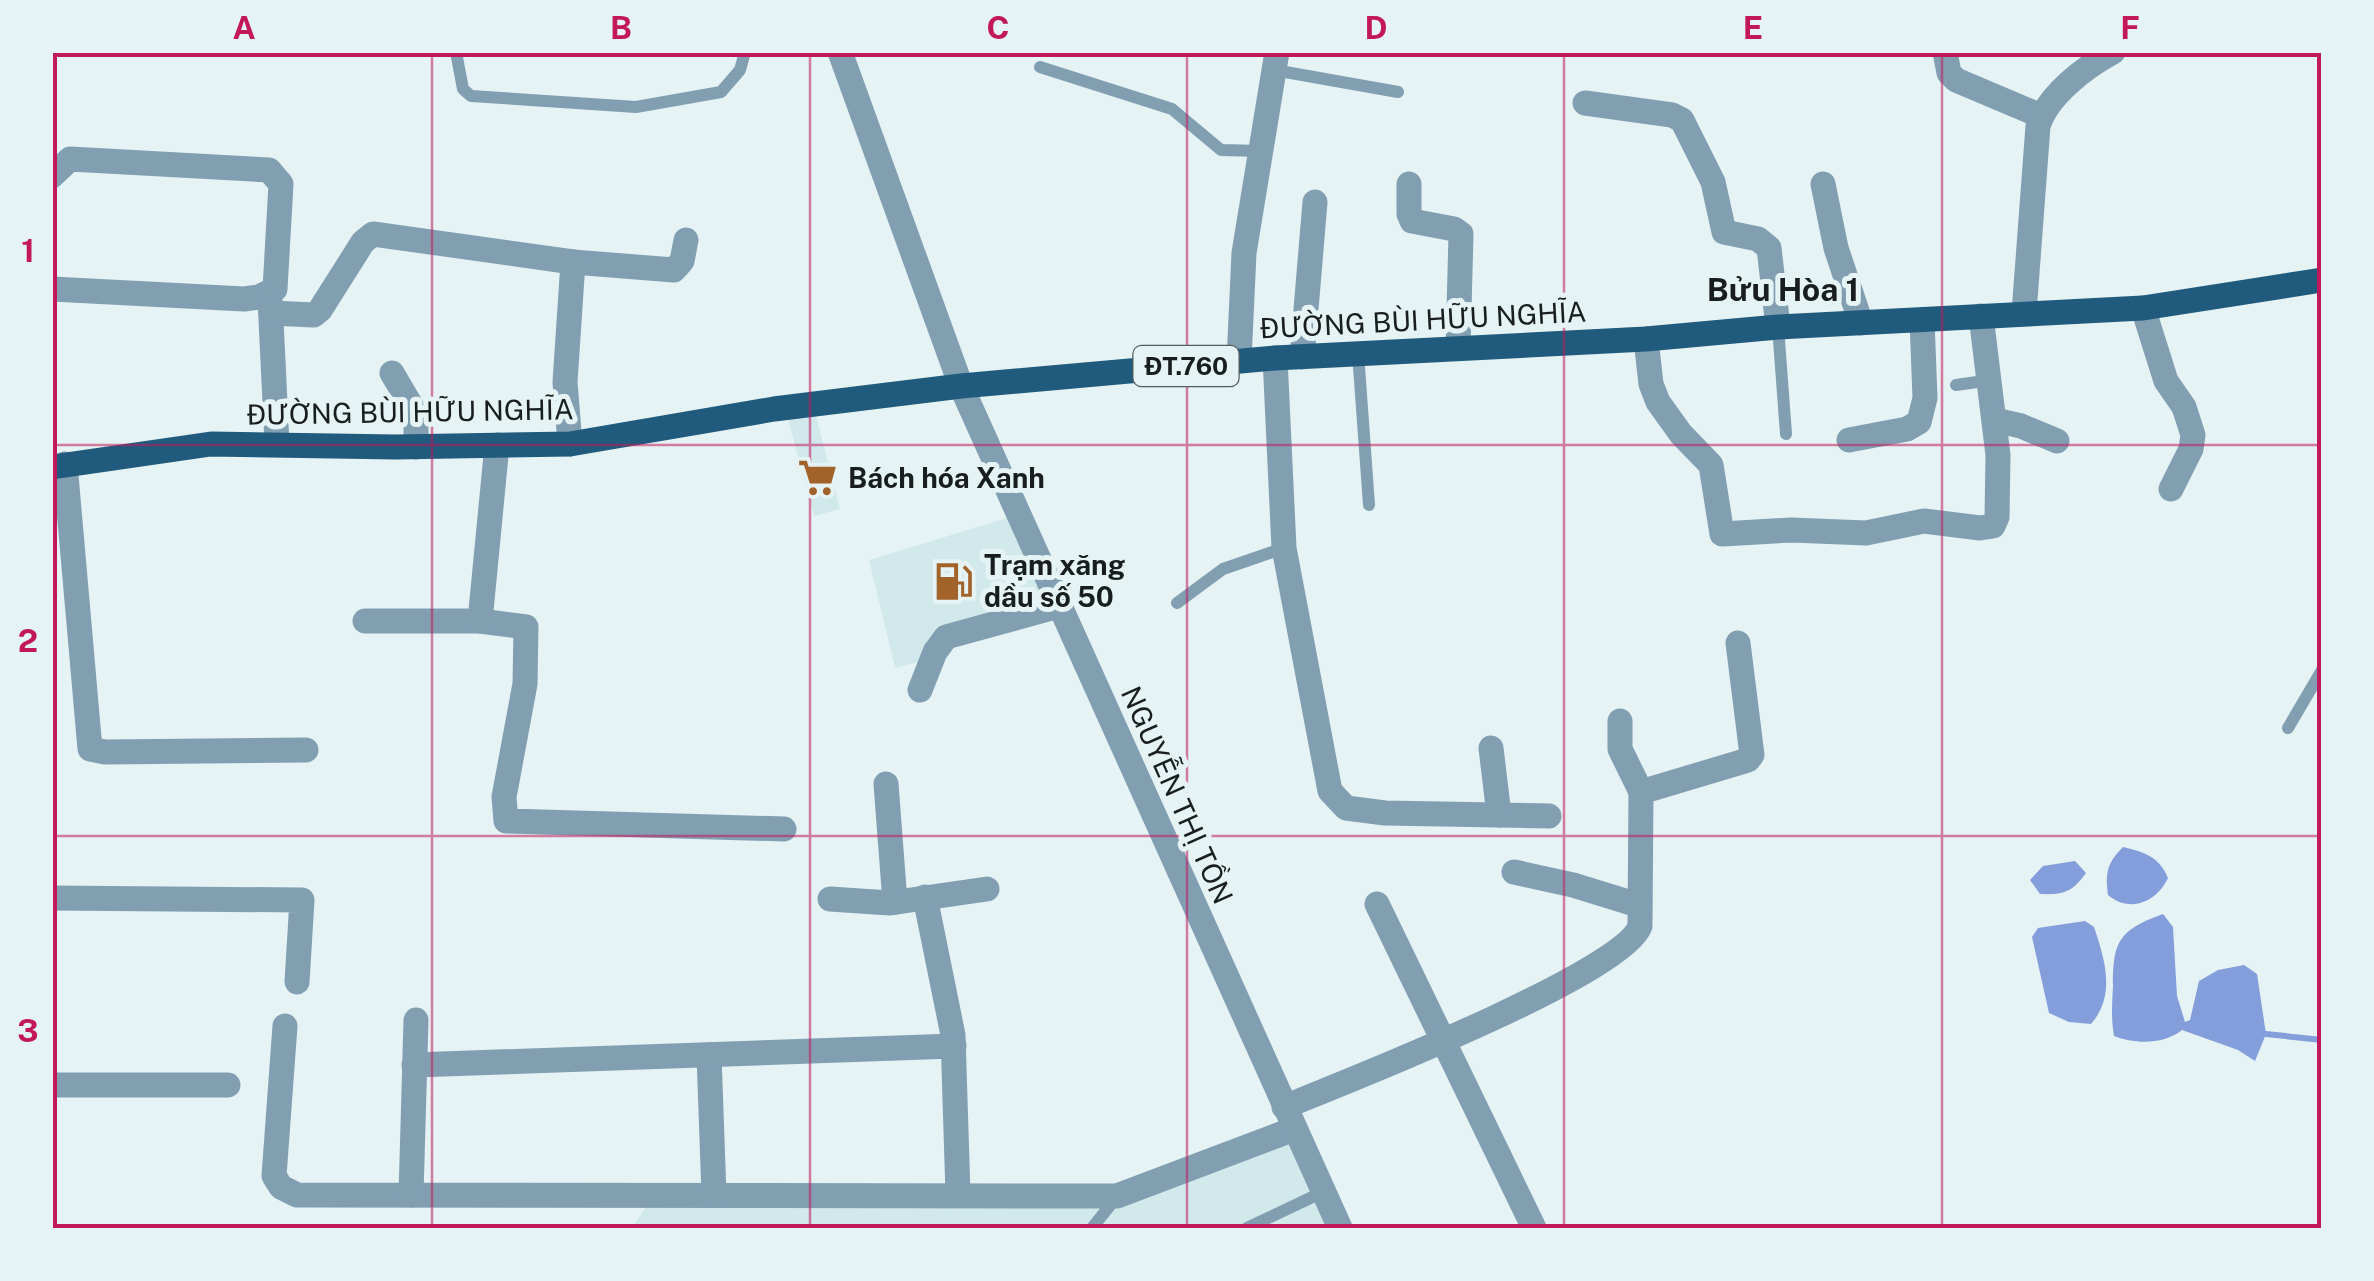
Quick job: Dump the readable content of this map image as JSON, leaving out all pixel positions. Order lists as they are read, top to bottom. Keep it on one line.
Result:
{"streets":{"main road":["ĐƯỜNG BÙI HỮU NGHĨA","ĐT.760"],"street":["NGUYỄN THỊ TỒN"]},"crossings":[["ĐƯỜNG BÙI HỮU NGHĨA","NGUYỄN THỊ TỒN"]],"districts":["Bửu Hòa 1"],"places":{"supermarket":["Bách hóa Xanh"],"fuel station":["Trạm xăng dầu số 50"]},"grid":{"columns":["A","B","C","D","E","F"],"rows":["1","2","3"]}}
